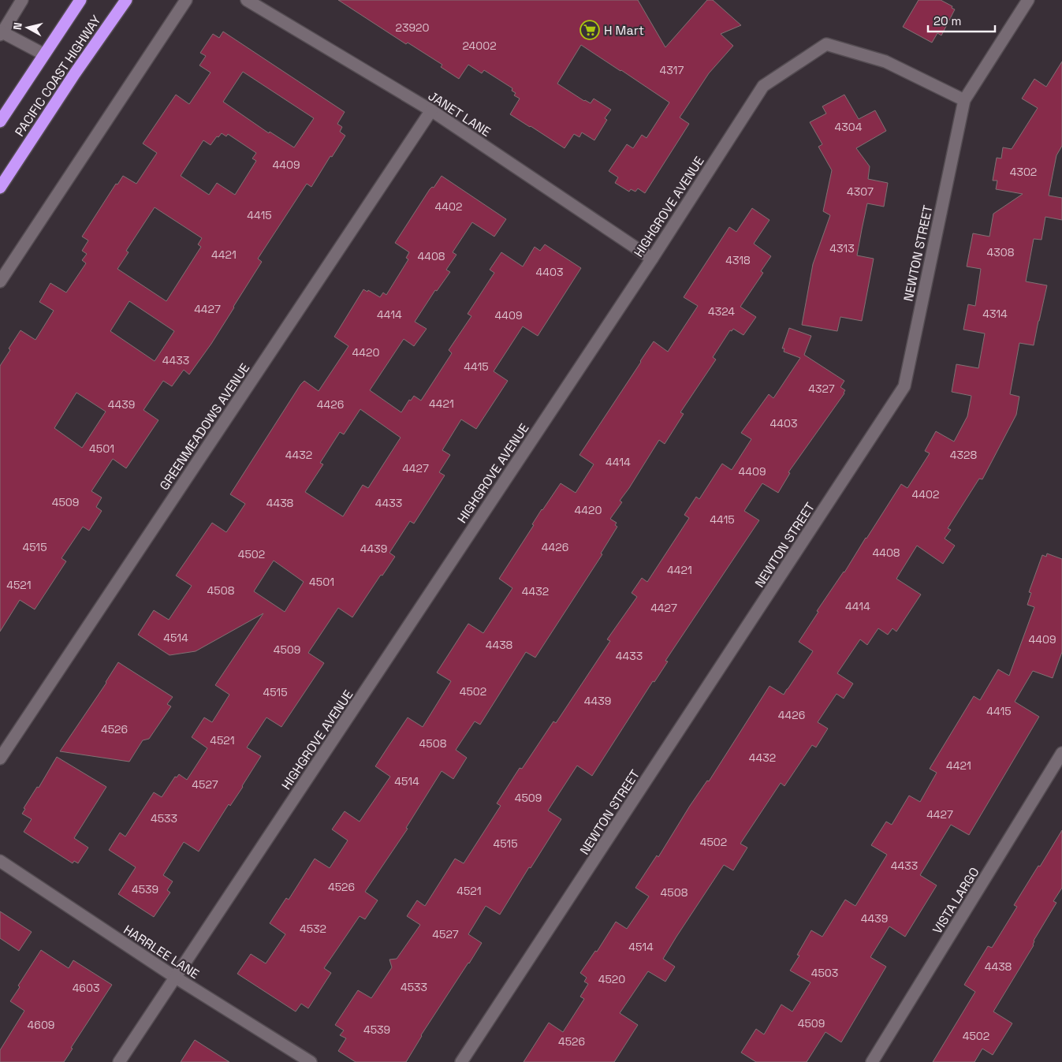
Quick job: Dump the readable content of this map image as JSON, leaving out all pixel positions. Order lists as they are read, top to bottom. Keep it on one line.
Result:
{"streets":{"highway":["PACIFIC COAST HIGHWAY"],"street":["JANET LANE","HIGHGROVE AVENUE","NEWTON STREET","GREENMEADOWS AVENUE","VISTA LARGO","HARRLEE LANE"]},"crossings":[["JANET LANE","HIGHGROVE AVENUE"],["JANET LANE","GREENMEADOWS AVENUE"],["HIGHGROVE AVENUE","NEWTON STREET"],["HIGHGROVE AVENUE","HARRLEE LANE"]],"places":{"supermarket":["H Mart"]},"house_numbers":["23920","24002","4317","4304","4409","4302","4307","4402","4415","4313","4308","4421","4408","4318","4403","4427","4324","4314","4414","4409","4420","4433","4415","4327","4421","4439","4426","4403","4501","4432","4328","4414","4427","4409","4402","4509","4438","4433","4420","4415","4515","4426","4439","4408","4502","4421","4501","4521","4508","4432","4414","4427","4514","4409","4438","4509","4433","4502","4515","4439","4415","4426","4526","4521","4508","4432","4421","4514","4527","4509","4427","4533","4502","4515","4433","4526","4539","4521","4508","4439","4532","4527","4514","4438","4503","4520","4533","4603","4509","4609","4539","4502","4526"],"scale_bar":"20 m","north":"left"}
